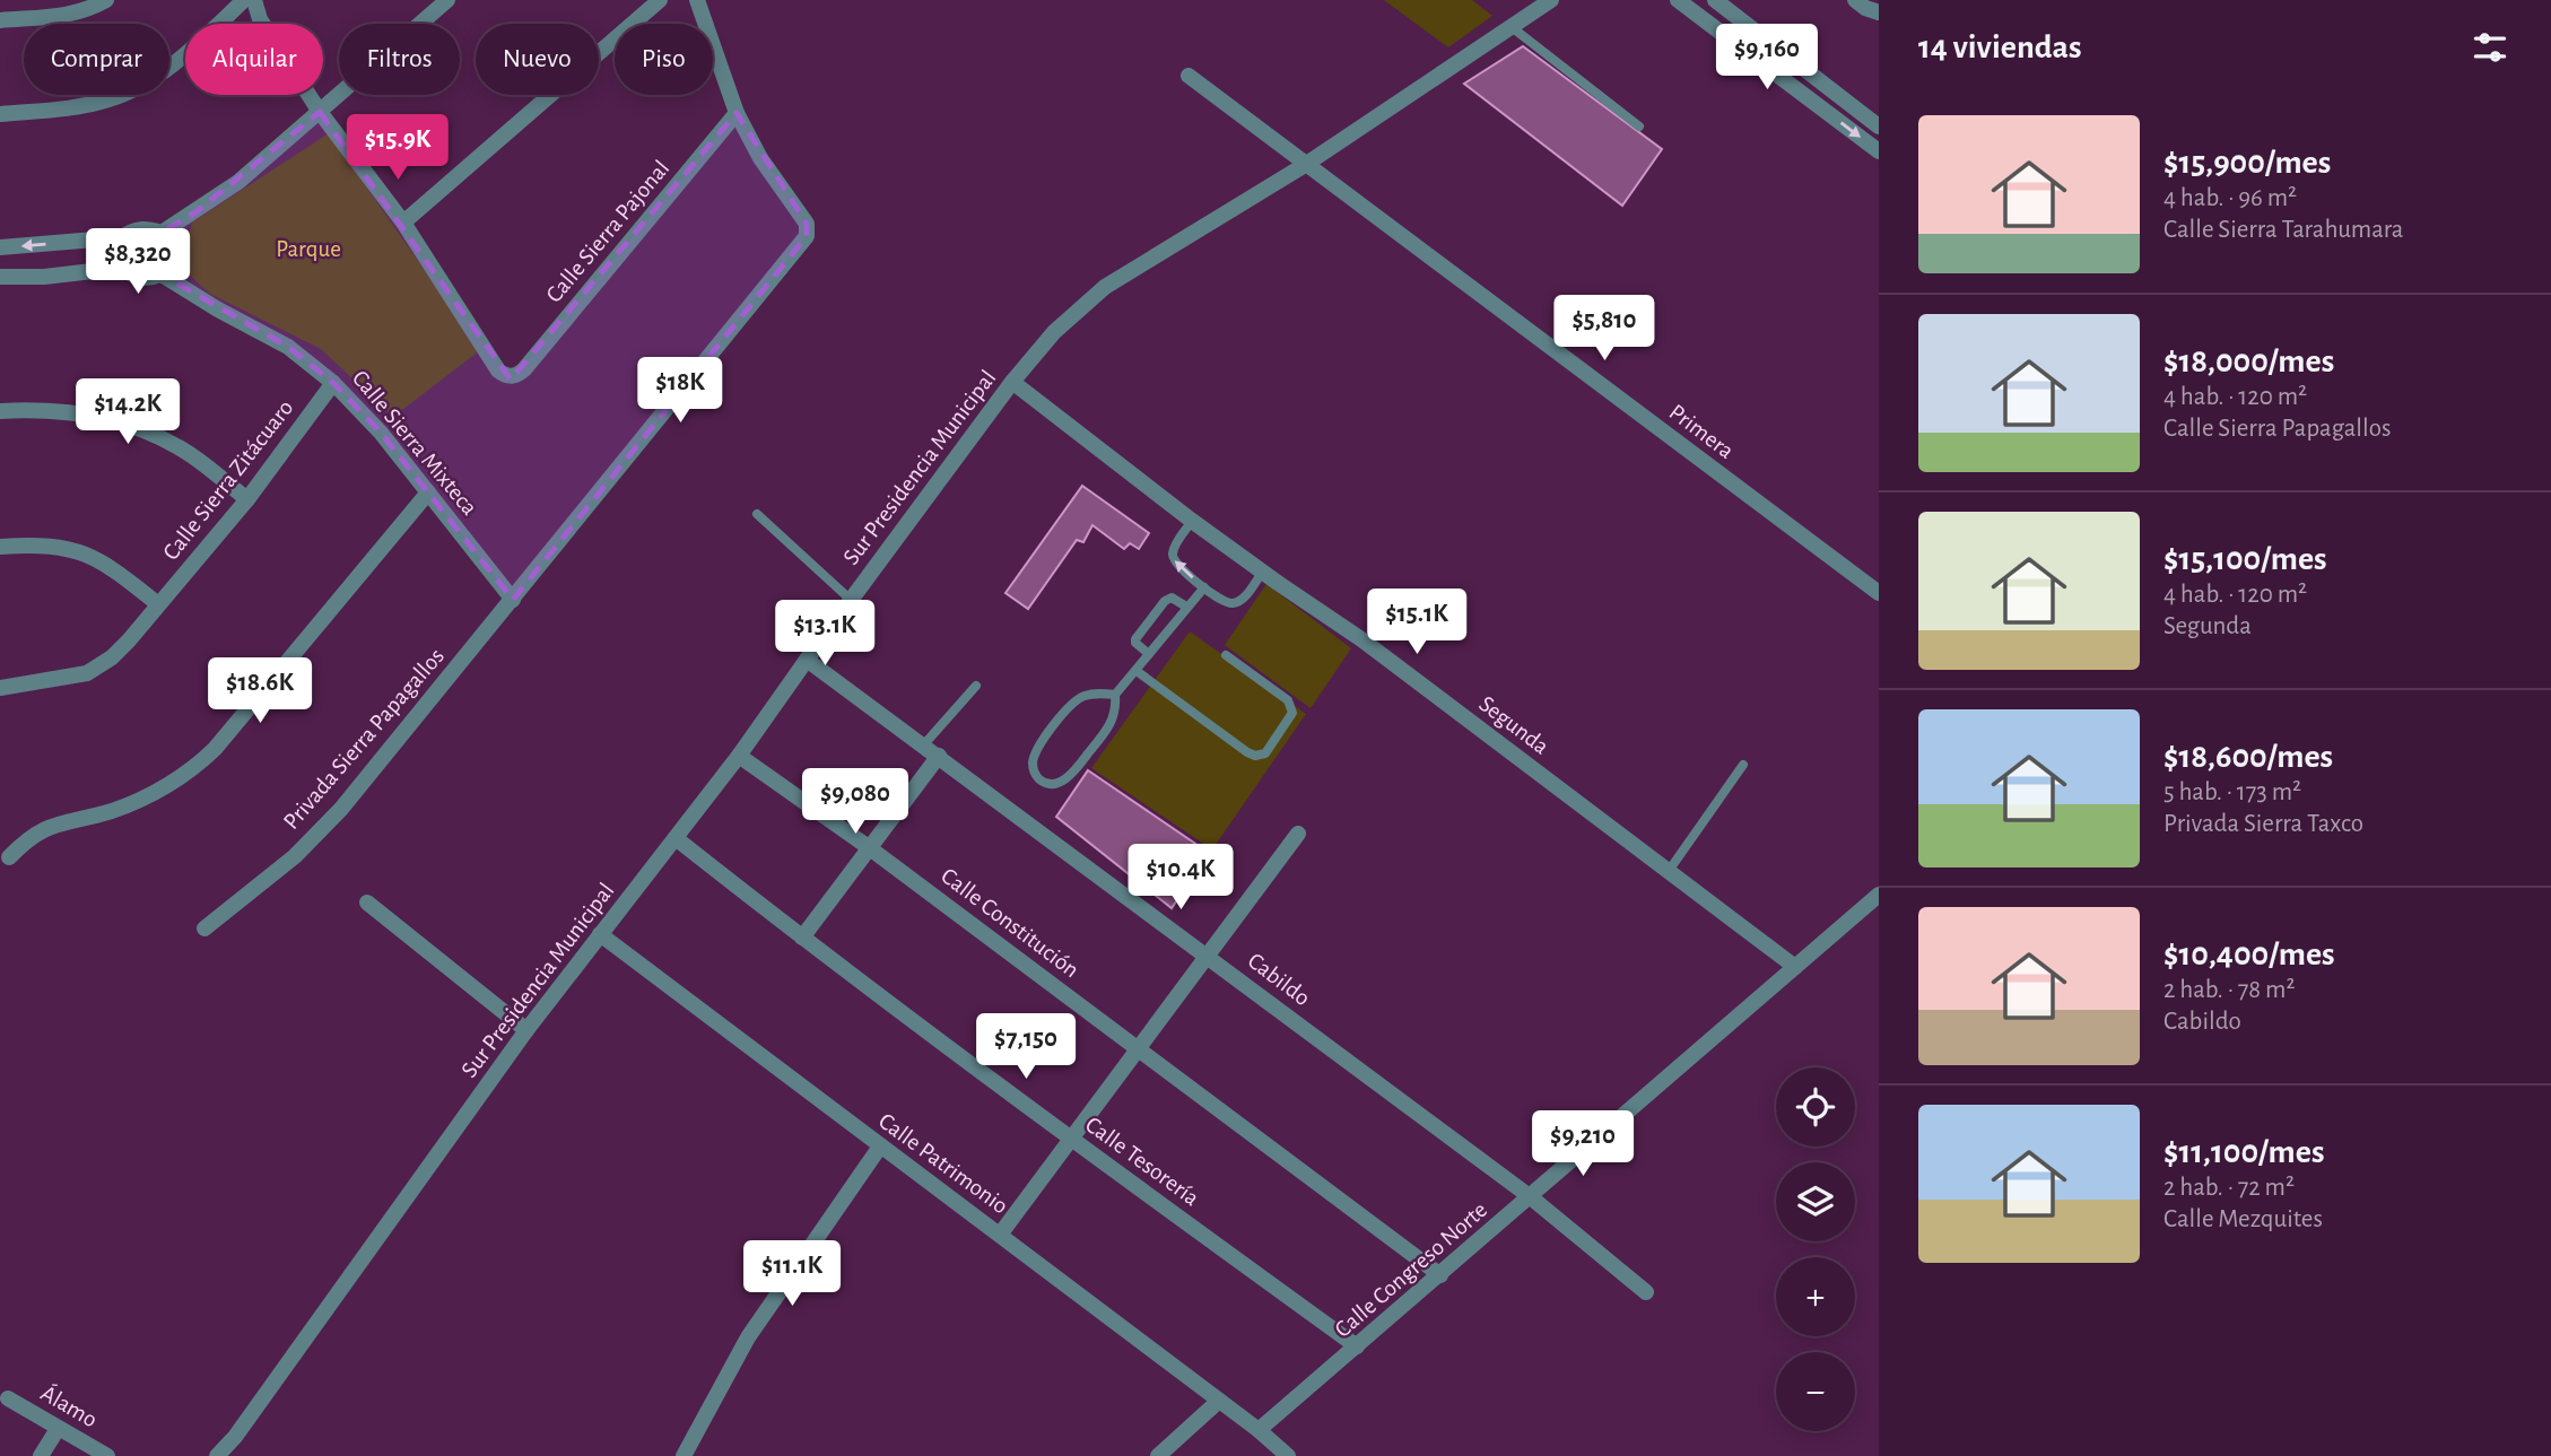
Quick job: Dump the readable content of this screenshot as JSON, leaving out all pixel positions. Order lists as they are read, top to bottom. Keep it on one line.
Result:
{"streets":{"street":["Calle Sierra Pajonal","Primera","Calle Sierra Mixteca","Sur Presidencia Municipal","Calle Sierra Zitácuaro","Segunda","Privada Sierra Papagallos","Calle Constitución","Cabildo","Calle Tesorería","Calle Patrimonio","Calle Congreso Norte","Álamo"]},"crossings":[["Calle Sierra Pajonal","Privada Sierra Papagallos"],["Primera","Sur Presidencia Municipal"],["Calle Sierra Mixteca","Calle Sierra Zitácuaro"],["Calle Sierra Mixteca","Privada Sierra Papagallos"],["Sur Presidencia Municipal","Segunda"],["Sur Presidencia Municipal","Calle Constitución"],["Sur Presidencia Municipal","Cabildo"],["Sur Presidencia Municipal","Calle Tesorería"],["Sur Presidencia Municipal","Calle Patrimonio"],["Segunda","Calle Congreso Norte"],["Calle Constitución","Calle Congreso Norte"],["Cabildo","Calle Congreso Norte"],["Calle Tesorería","Calle Congreso Norte"],["Calle Patrimonio","Calle Congreso Norte"]],"parks":["Parque"],"page":{"heading":"14 viviendas","price":["$9,160","$15.9K","$8,320","$5,810","$18K","$14.2K","$15.1K","$13.1K","$18.6K","$9,080","$10.4K","$7,150","$9,210","$11.1K"],"chip":["Comprar","Alquilar","Filtros","Nuevo","Piso"],"list":[{"name":"$15,900/mes","note":"4 hab. · 96 m² · Calle Sierra Tarahumara"},{"name":"$18,000/mes","note":"4 hab. · 120 m² · Calle Sierra Papagallos"},{"name":"$15,100/mes","note":"4 hab. · 120 m² · Segunda"},{"name":"$18,600/mes","note":"5 hab. · 173 m² · Privada Sierra Taxco"},{"name":"$10,400/mes","note":"2 hab. · 78 m² · Cabildo"},{"name":"$11,100/mes","note":"2 hab. · 72 m² · Calle Mezquites"}],"map_buttons":["+","−"]}}
